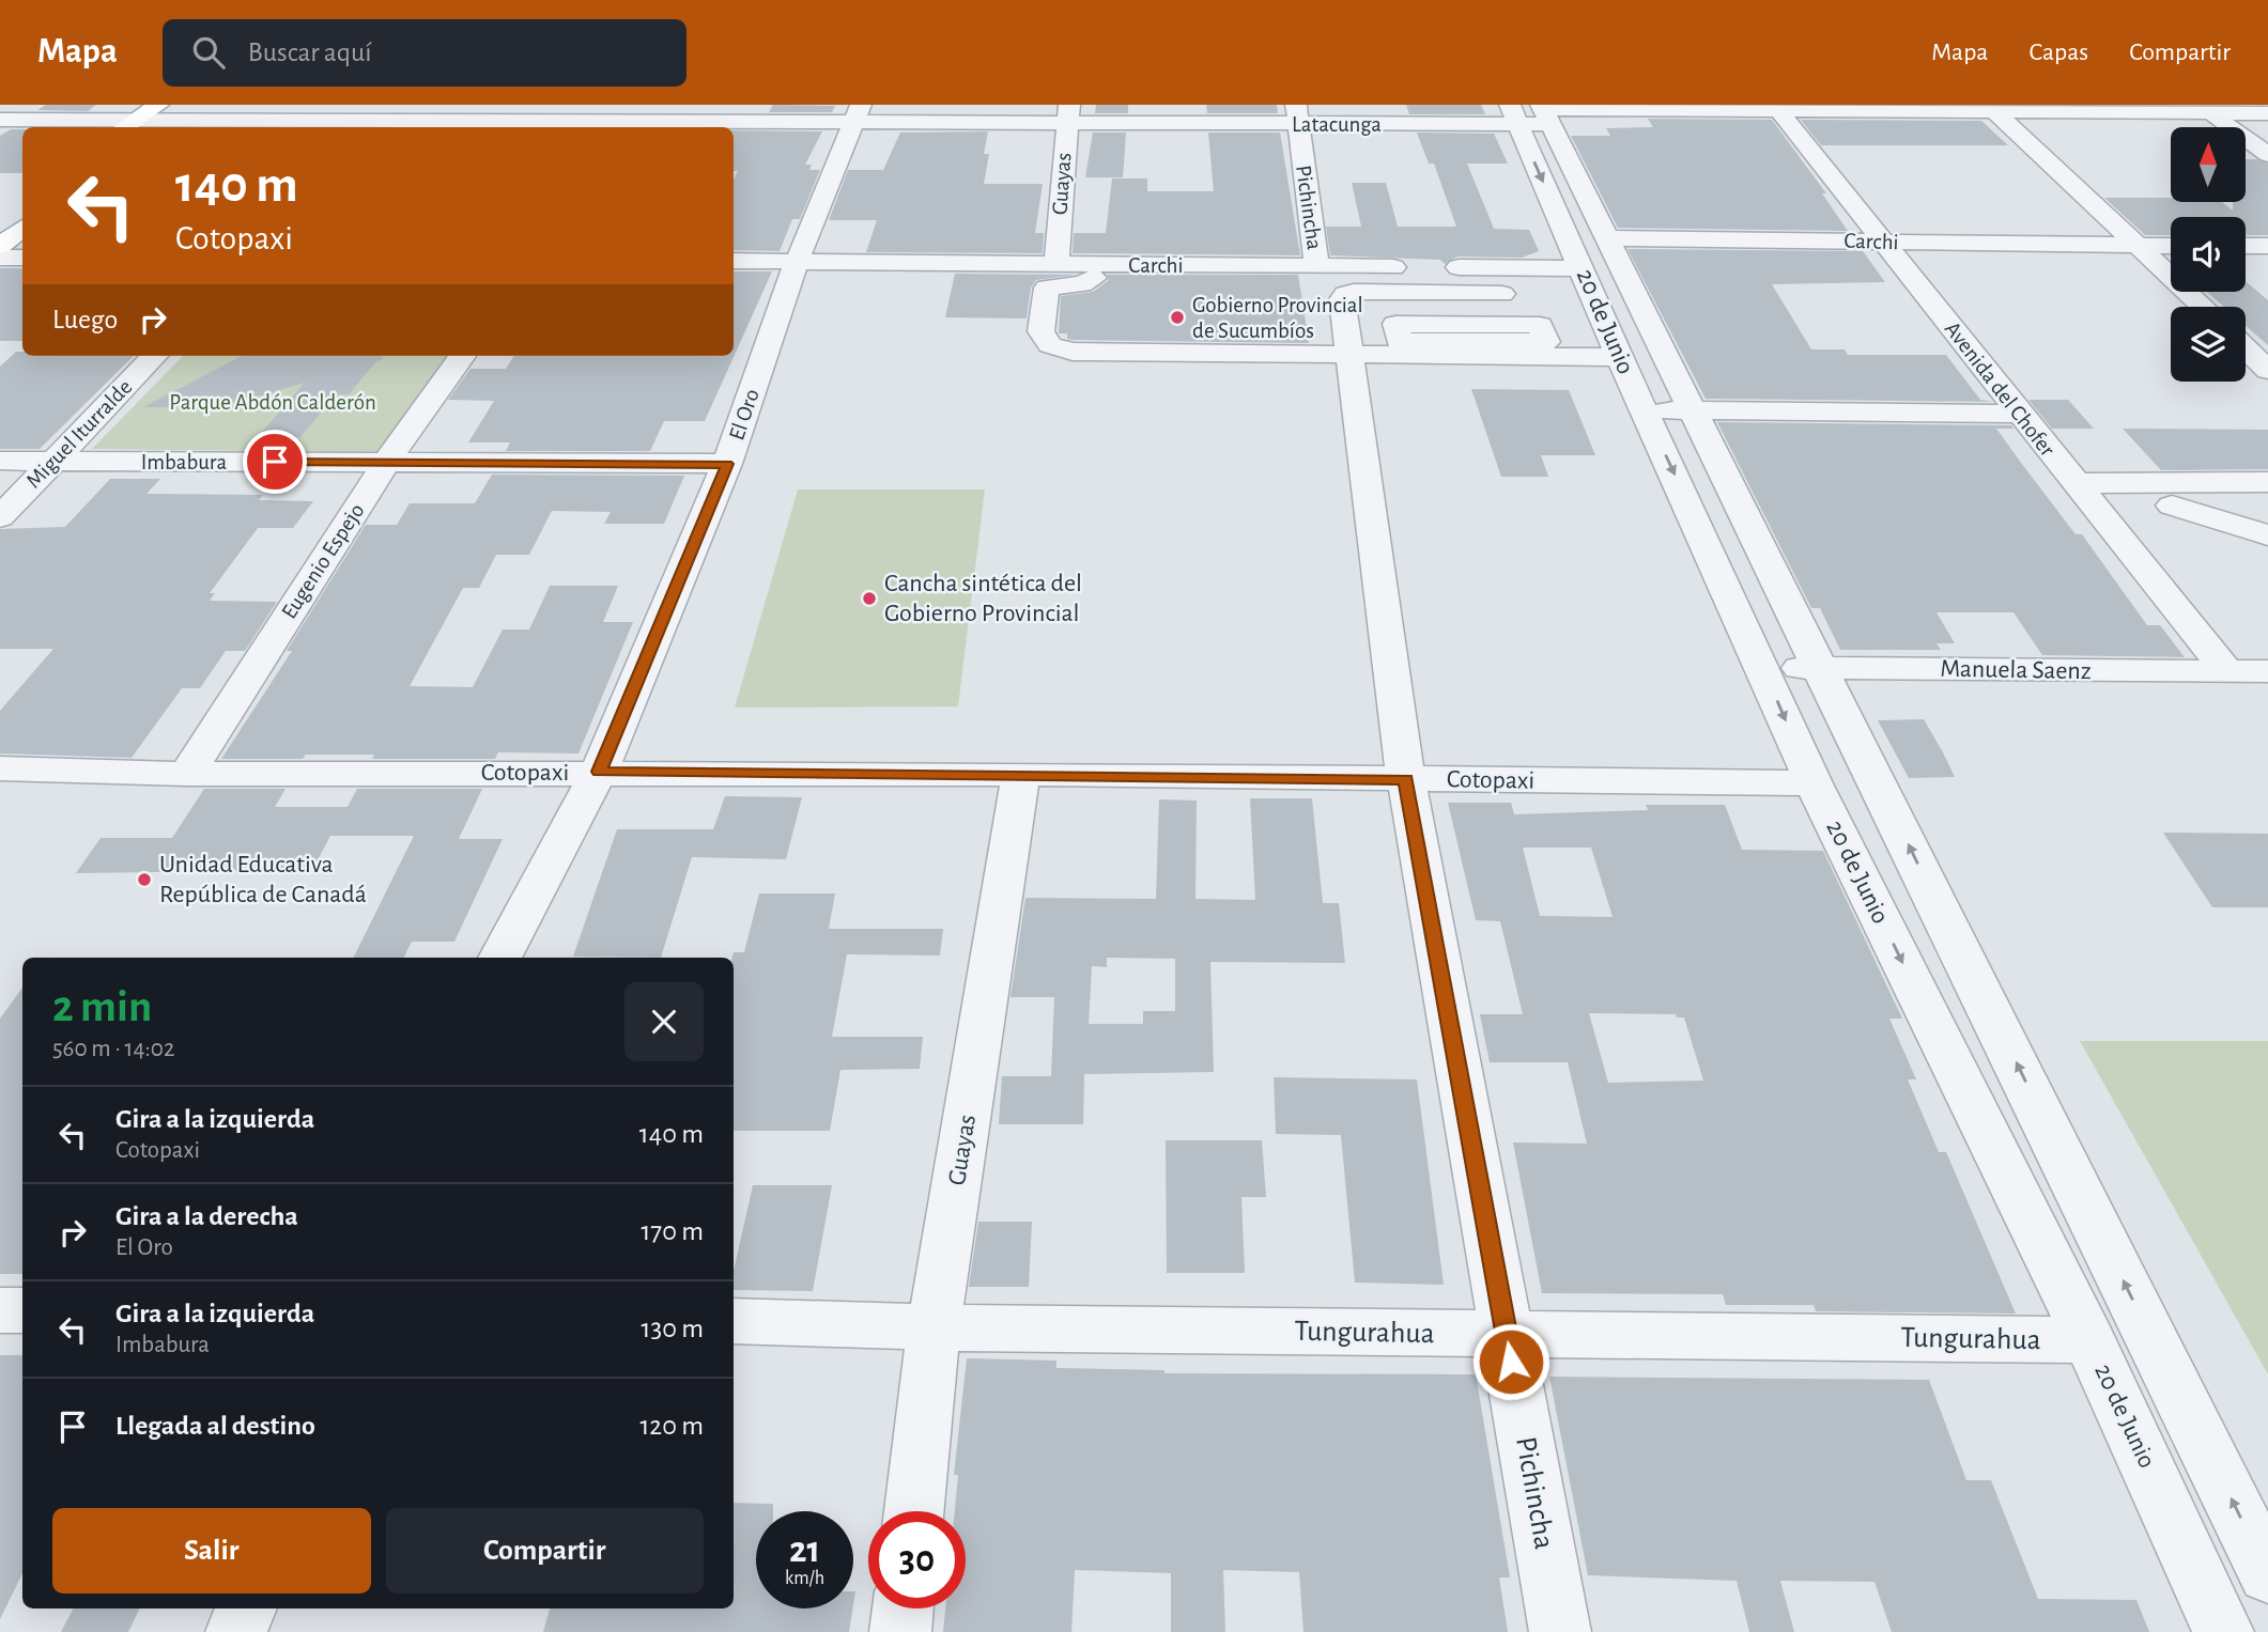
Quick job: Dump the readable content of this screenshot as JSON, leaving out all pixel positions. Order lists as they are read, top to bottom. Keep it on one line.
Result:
{"streets":{"street":["Latacunga","Guayas","Pichincha","Carchi","20 de Junio","Avenida del Chofer","El Oro","Miguel Iturralde","Imbabura","Eugenio Espejo","Manuela Saenz","Cotopaxi","Tungurahua"]},"crossings":[["Latacunga","Guayas"],["Latacunga","Pichincha"],["Latacunga","20 de Junio"],["Latacunga","Avenida del Chofer"],["Latacunga","El Oro"],["Guayas","Carchi"],["Guayas","Cotopaxi"],["Guayas","Tungurahua"],["Pichincha","Carchi"],["Pichincha","Cotopaxi"],["Pichincha","Tungurahua"],["Carchi","20 de Junio"],["Carchi","Avenida del Chofer"],["Carchi","El Oro"],["20 de Junio","Manuela Saenz"],["20 de Junio","Cotopaxi"],["20 de Junio","Tungurahua"],["Avenida del Chofer","Manuela Saenz"],["El Oro","Imbabura"],["El Oro","Cotopaxi"],["Miguel Iturralde","Imbabura"],["Imbabura","Eugenio Espejo"],["Eugenio Espejo","Cotopaxi"]],"parks":["Parque Abdón Calderón"],"places":["Gobierno Provincial de Sucumbíos","Cancha sintética del Gobierno Provincial","Unidad Educativa República de Canadá"],"north":"top","page":{"header":"Mapa","search":"Buscar aquí","nav":["Mapa","Capas","Compartir"],"turn":["140 m","Cotopaxi"],"then":"Luego","heading":["2 min","560 m · 14:02"],"list":[{"name":"Gira a la izquierda","note":"Cotopaxi","value":"140 m"},{"name":"Gira a la derecha","note":"El Oro","value":"170 m"},{"name":"Gira a la izquierda","note":"Imbabura","value":"130 m"},{"name":"Llegada al destino","value":"120 m"}],"buttons":["Salir","Compartir"],"speed":"21 km/h","limit":"30"}}
